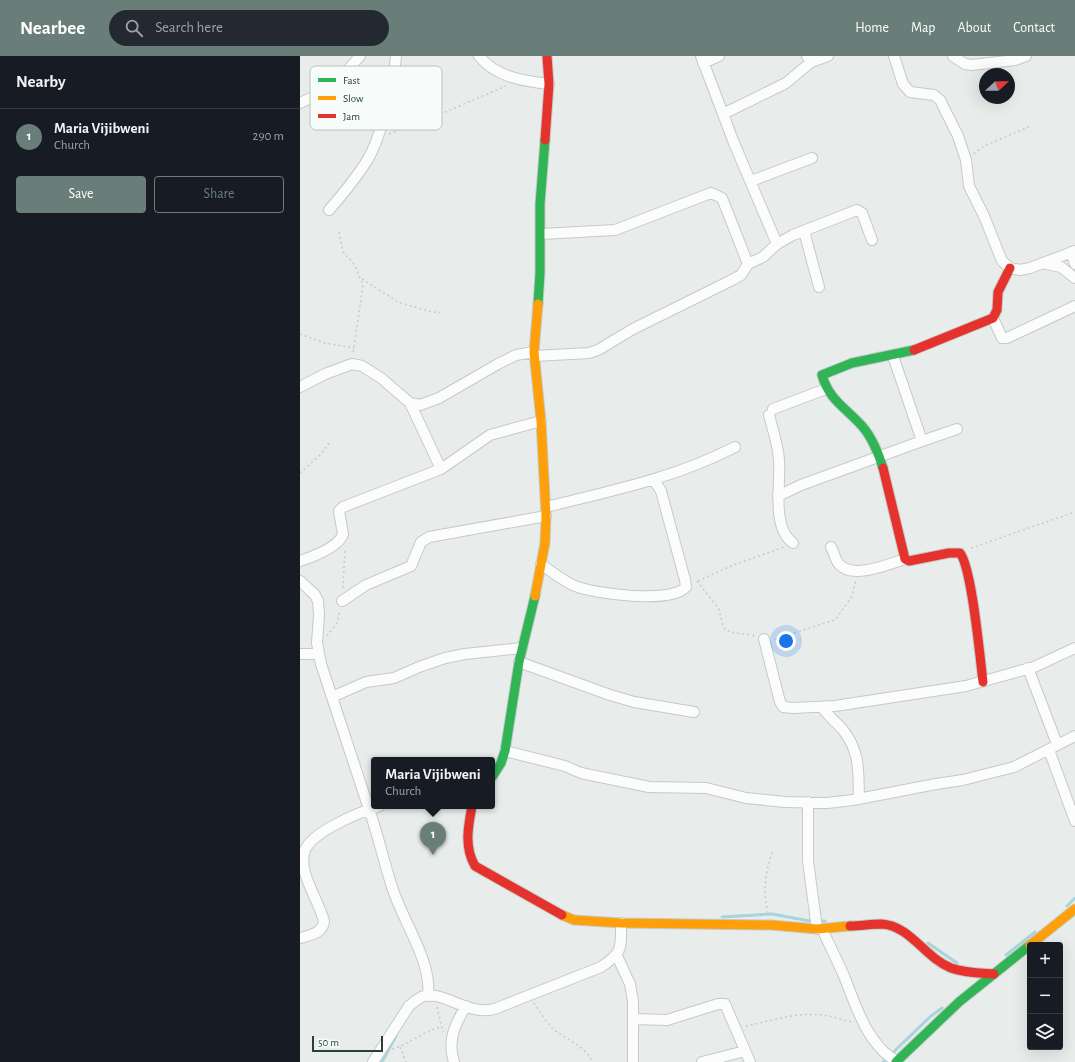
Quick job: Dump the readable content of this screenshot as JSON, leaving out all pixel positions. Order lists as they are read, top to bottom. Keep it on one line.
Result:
{"legend":["Fast","Slow","Jam"],"scale_bar":"50 m","north":"right","page":{"header":"Nearbee","search":"Search here","nav":["Home","Map","About","Contact"],"heading":"Nearby","list":[{"mark":"1","name":"Maria Vijibweni","note":"Church","value":"290 m"}],"buttons":["Save","Share"],"popup":["Maria Vijibweni","Church"],"pins":"1","map_buttons":["+","−"],"scale":"50 m"}}
